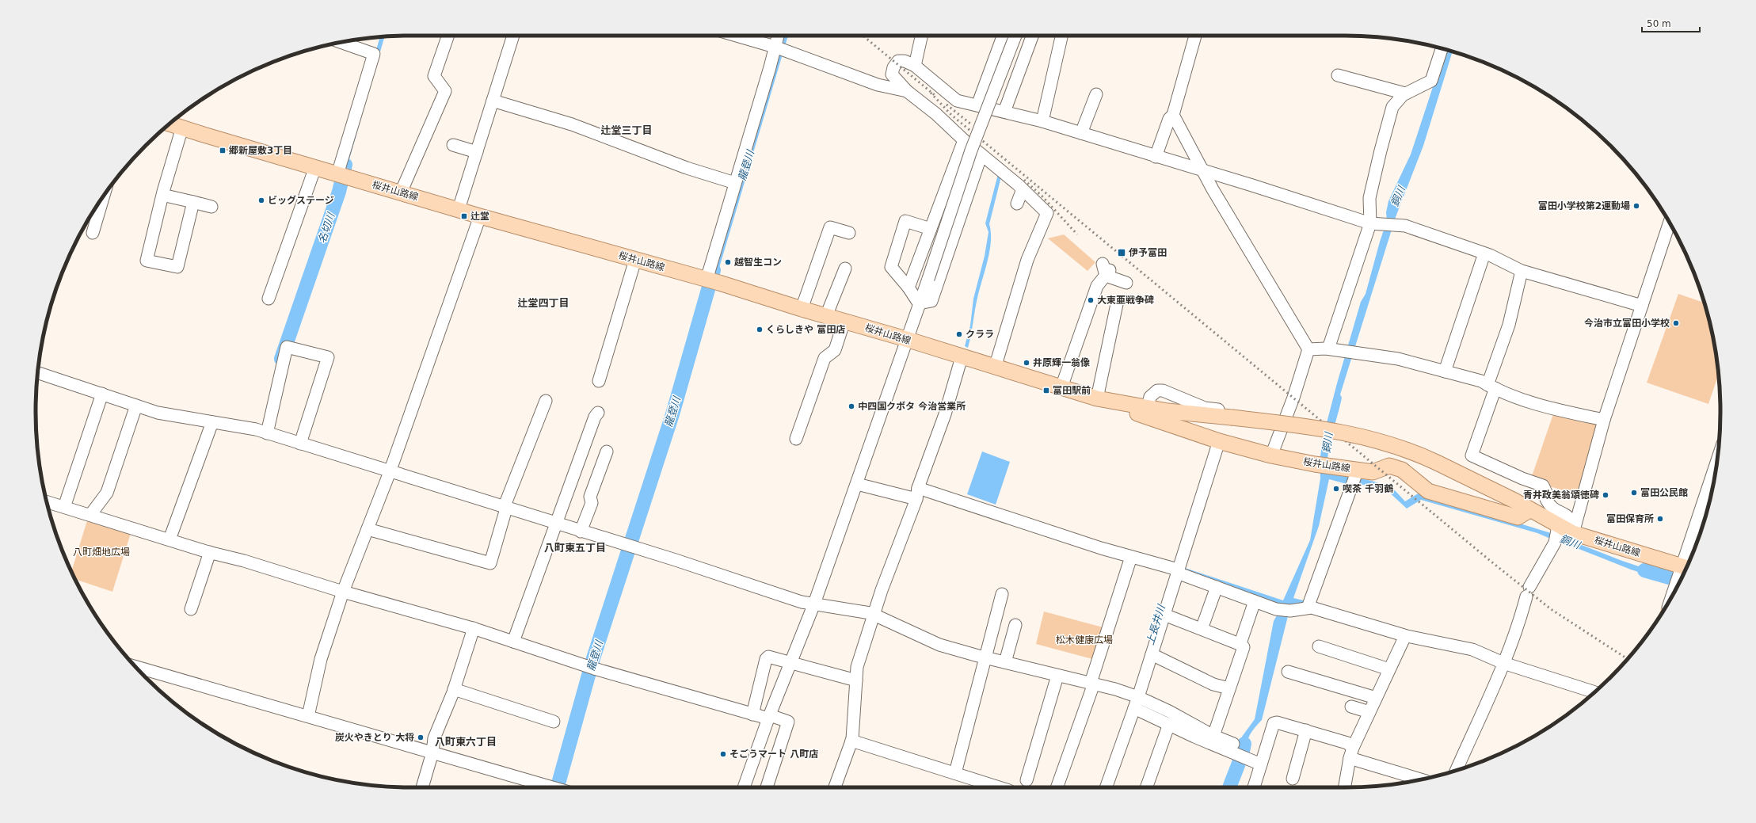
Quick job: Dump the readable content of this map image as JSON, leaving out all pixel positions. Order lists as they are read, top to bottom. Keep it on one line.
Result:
{"streets":{"main road":["桜井山路線"]},"districts":["辻堂三丁目","辻堂四丁目","八町東五丁目","八町東六丁目"],"water":["龍登川","銅川","名切川","上長井川"],"parks":["八町畑地広場","松木健康広場"],"places":{"transit":["郷新屋敷3丁目","辻堂","伊予富田","富田駅前"],"other":["ビッグステージ","富田小学校第2運動場","越智生コン","大東亜戦争碑","今治市立富田小学校","くらしきや 富田店","クララ","井原輝一翁像","中四国クボタ 今治営業所","喫茶 千羽鶴","富田公民館","青井政美翁頌徳碑","富田保育所","炭火やきとり 大将","そごうマート 八町店"]},"scale_bar":"50 m"}
